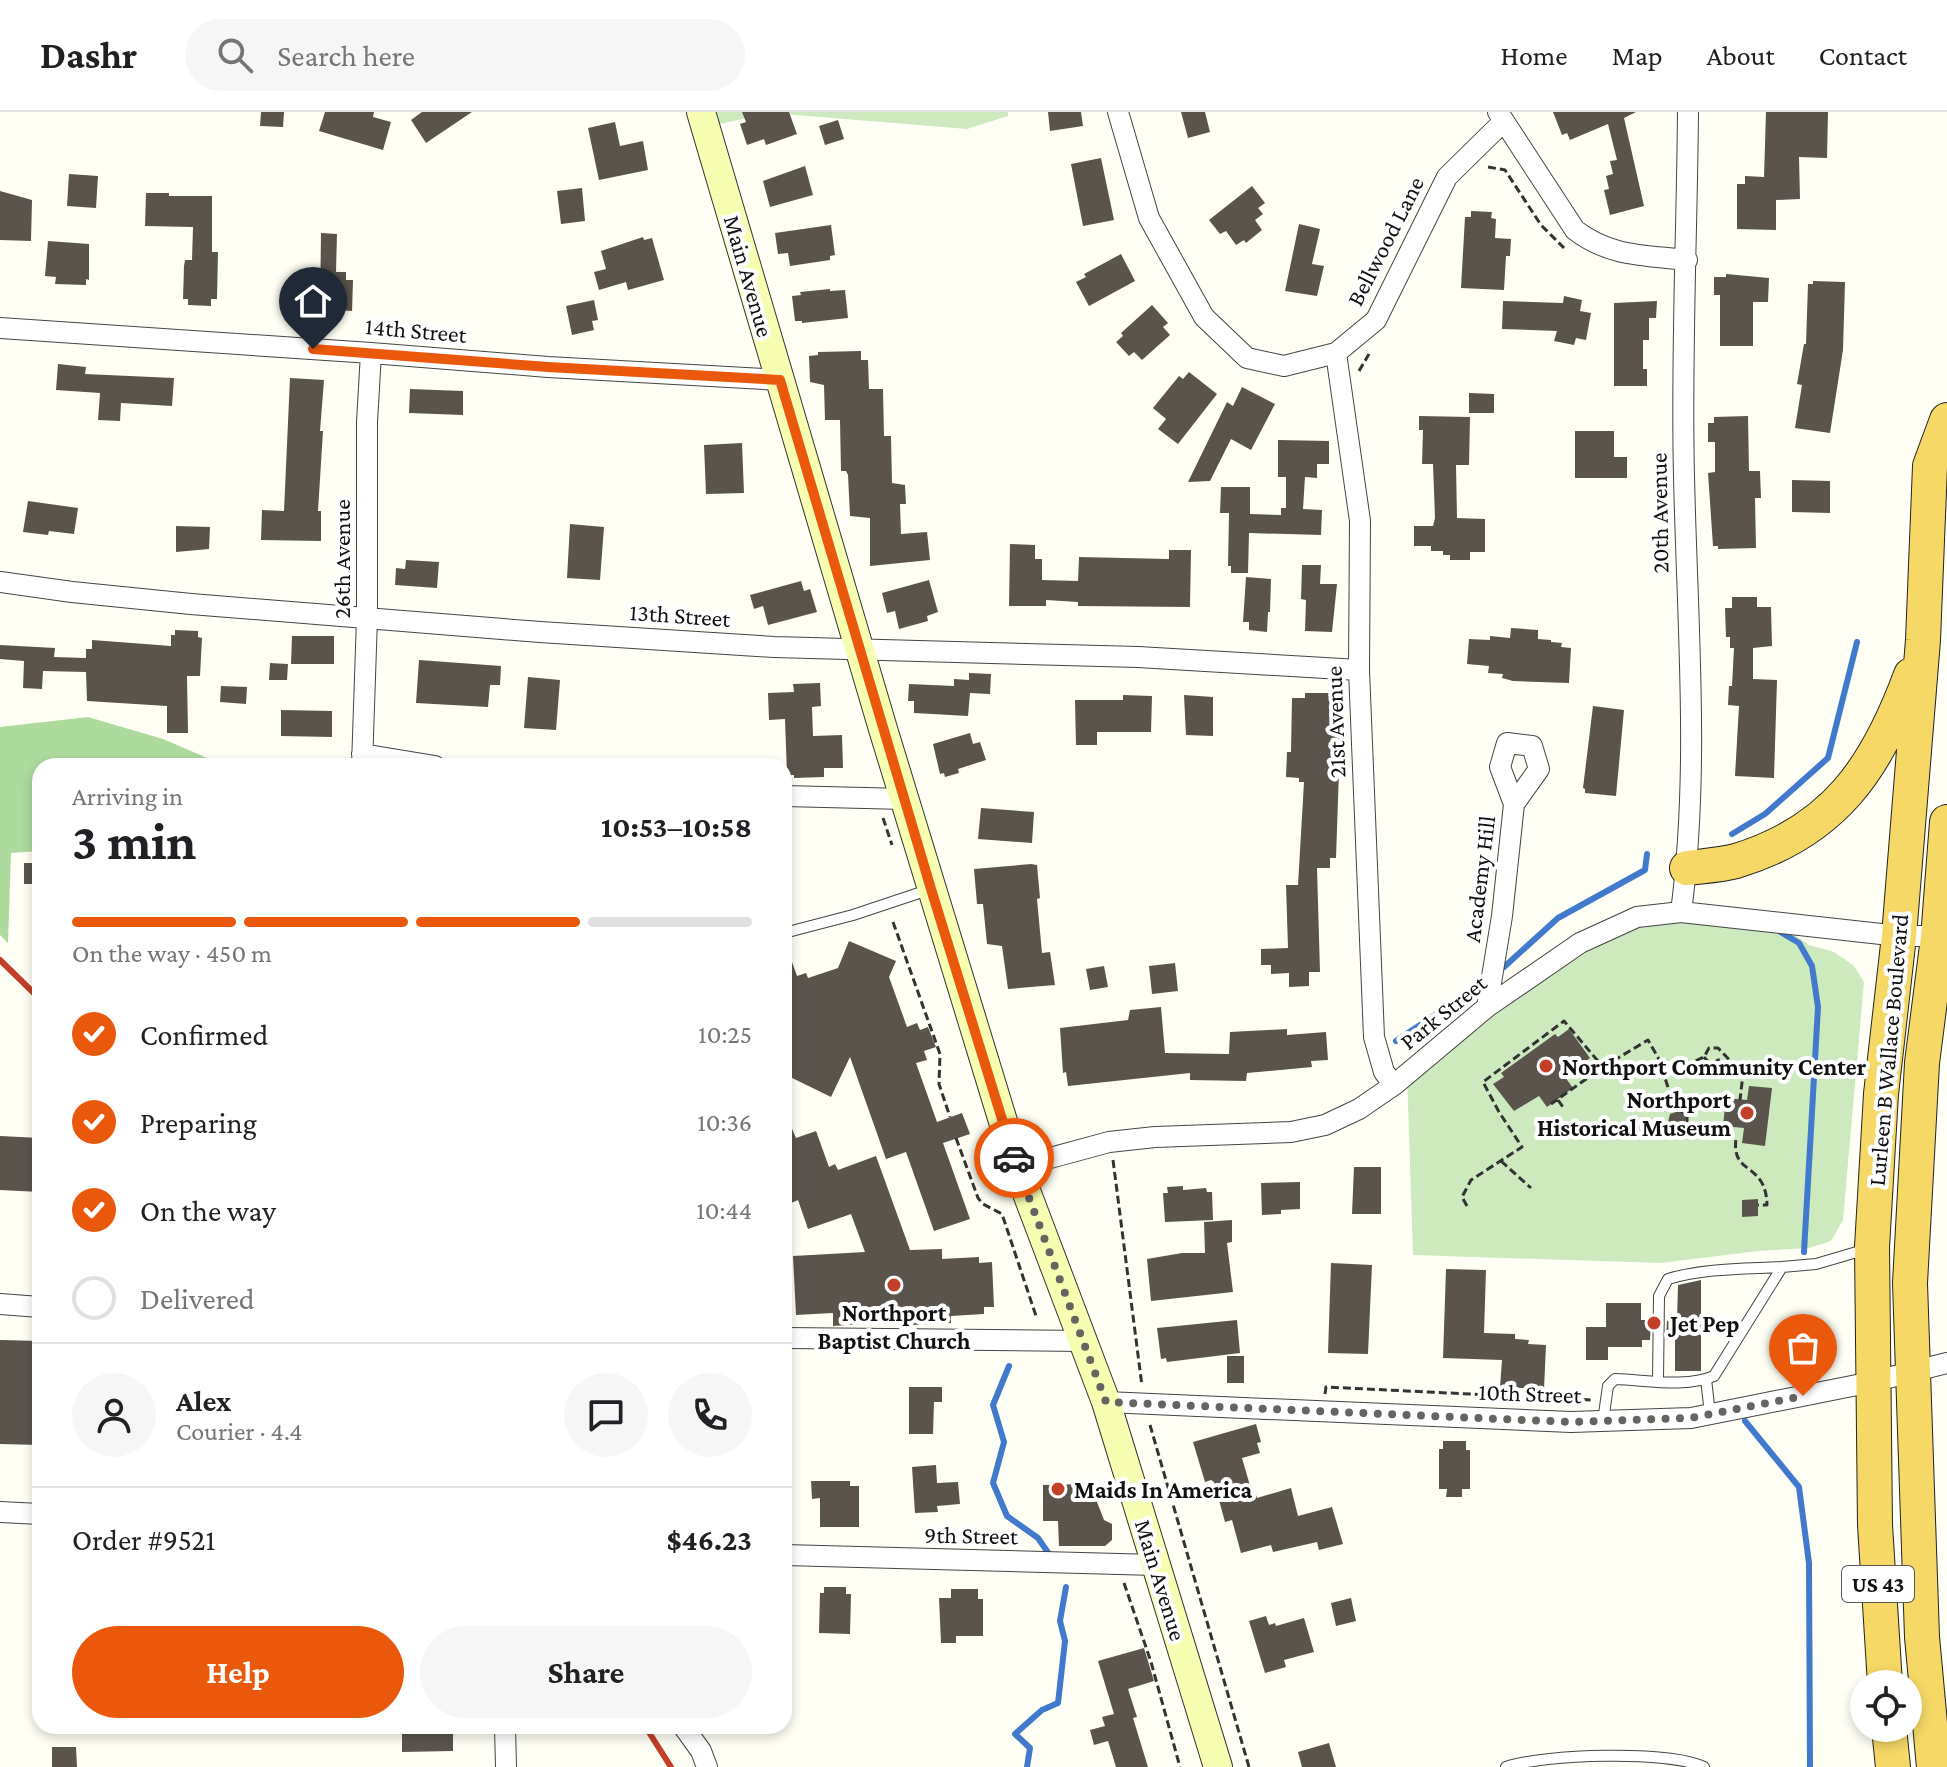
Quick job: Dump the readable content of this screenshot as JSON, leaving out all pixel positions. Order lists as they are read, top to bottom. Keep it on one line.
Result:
{"streets":{"highway":["Lurleen B Wallace Boulevard","US 43"],"main road":["Main Avenue"],"street":["Bellwood Lane","14th Street","20th Avenue","26th Avenue","13th Street","21st Avenue","Academy Hill","Park Street","10th Street","9th Street"]},"crossings":[["Bellwood Lane","21st Avenue"],["Main Avenue","14th Street"],["Main Avenue","13th Street"],["Main Avenue","Park Street"],["Main Avenue","10th Street"],["Main Avenue","9th Street"],["14th Street","26th Avenue"],["20th Avenue","Park Street"],["26th Avenue","13th Street"],["13th Street","21st Avenue"],["21st Avenue","Park Street"],["Academy Hill","Park Street"],["Park Street","Lurleen B Wallace Boulevard"],["Lurleen B Wallace Boulevard","10th Street"]],"places":["Northport Community Center","Northport Historical Museum","Northport Baptist Church","Jet Pep","Maids In America"],"page":{"header":"Dashr","search":"Search here","nav":["Home","Map","About","Contact"],"heading":["3 min","Arriving in","10:53–10:58"],"panel":["Alex","Courier · 4.4","Order #9521","$46.23"],"bar":"On the way · 450 m","list":[["Confirmed","10:25"],["Preparing","10:36"],["On the way","10:44"],"Delivered"],"buttons":["Help","Share"]}}
